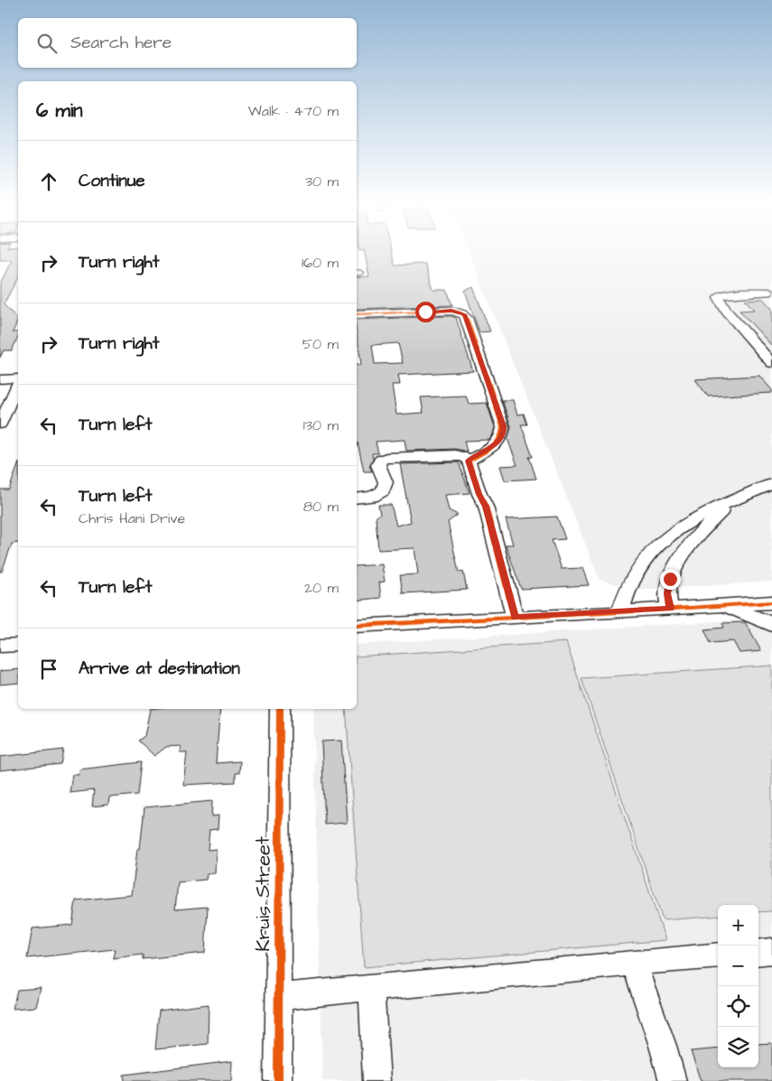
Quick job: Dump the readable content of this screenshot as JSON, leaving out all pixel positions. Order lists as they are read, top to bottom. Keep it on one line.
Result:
{"streets":{"street":["Kruis Street"]},"page":{"search":"Search here","heading":["6 min","Walk · 470 m"],"list":[["Continue","30 m"],["Turn right","160 m"],["Turn right","50 m"],["Turn left","130 m"],["Turn left","Chris Hani Drive","80 m"],["Turn left","20 m"],"Arrive at destination"],"map_buttons":["+","−"]}}
